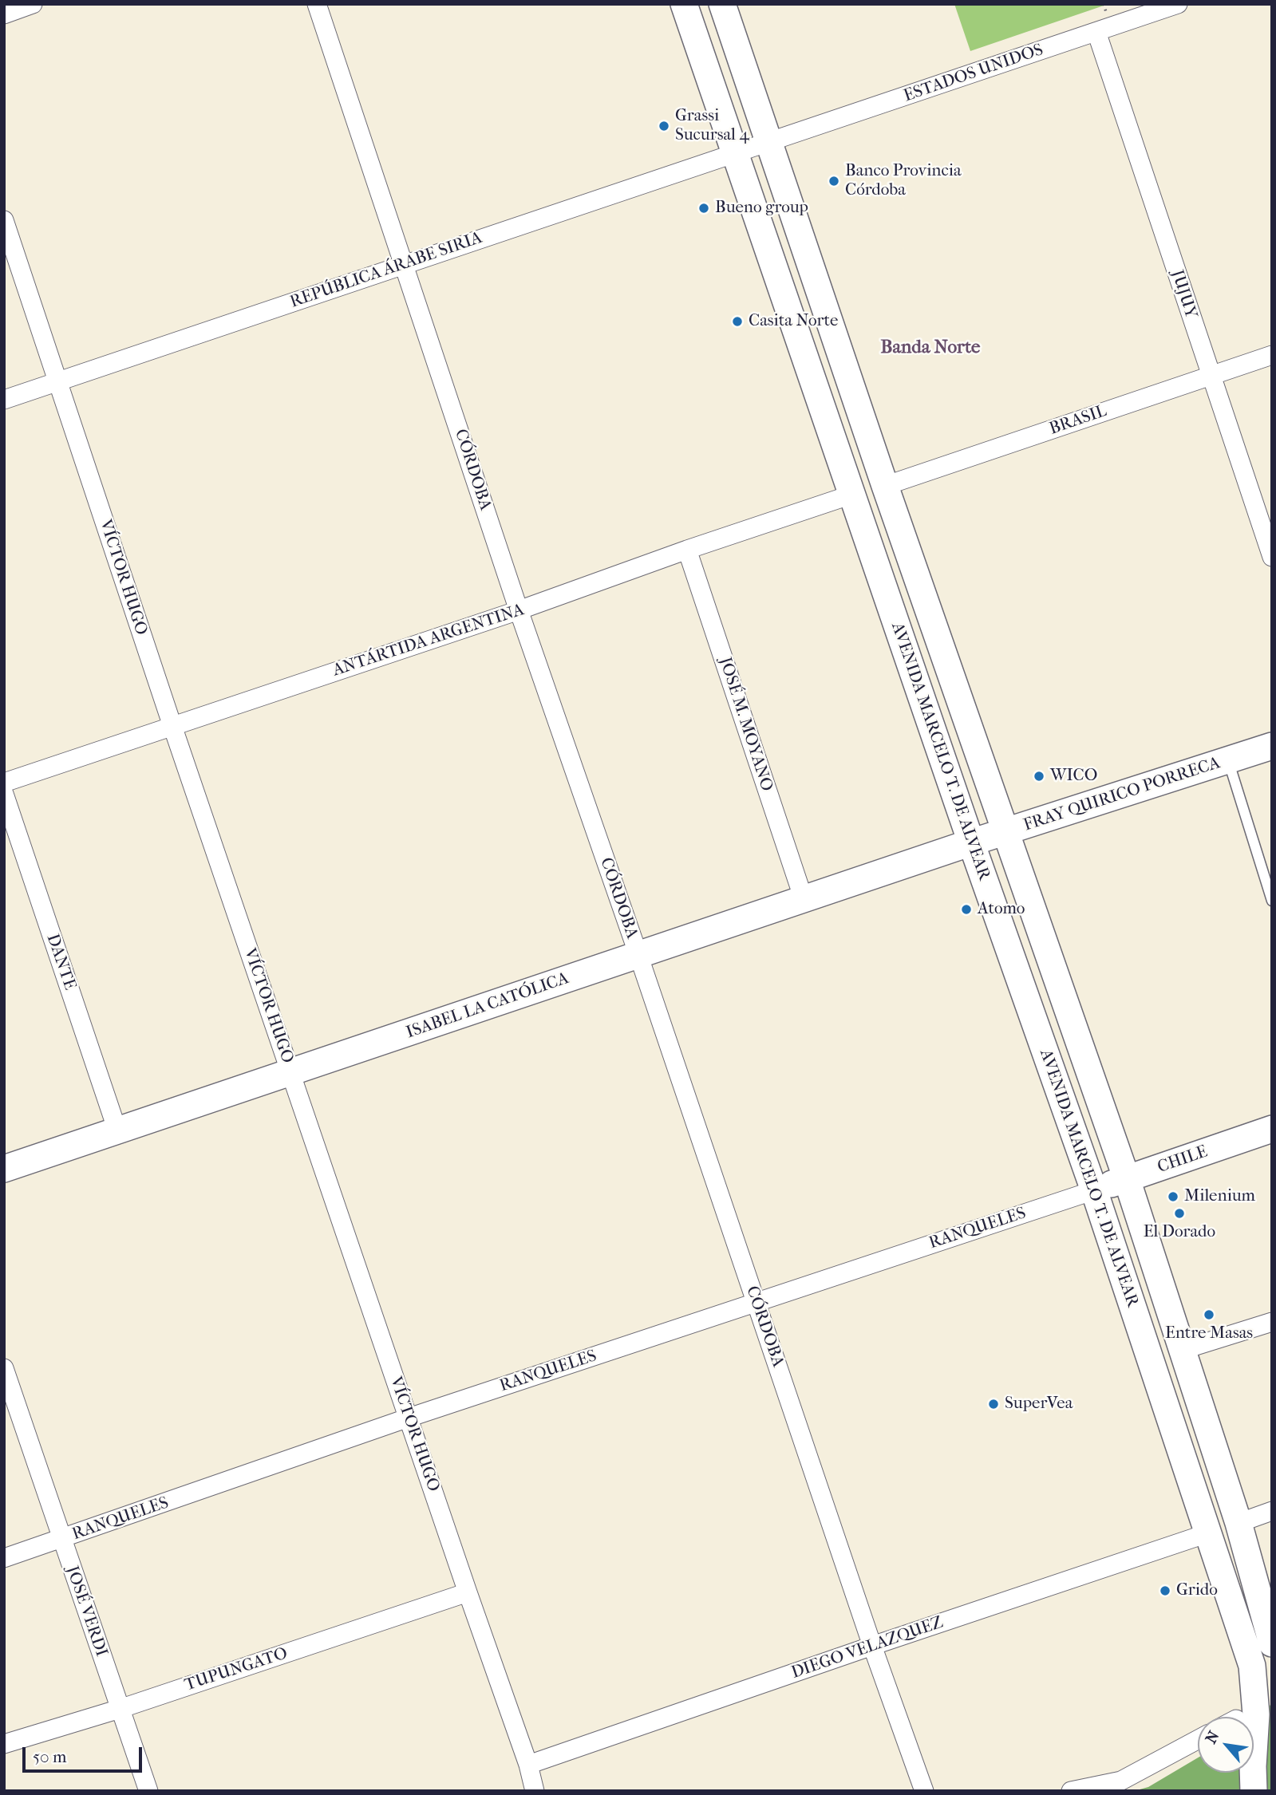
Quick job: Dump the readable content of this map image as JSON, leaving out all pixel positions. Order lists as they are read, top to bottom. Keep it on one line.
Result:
{"streets":{"main road":["AVENIDA MARCELO T. DE ALVEAR","FRAY QUIRICO PORRECA","ISABEL LA CATÓLICA","CHILE"],"street":["ESTADOS UNIDOS","REPÚBLICA ÁRABE SIRIA","JUJUY","BRASIL","CÓRDOBA","VÍCTOR HUGO","ANTÁRTIDA ARGENTINA","JOSÉ M. MOYANO","DANTE","RANQUELES","JOSÉ VERDI","DIEGO VELAZQUEZ","TUPUNGATO"]},"crossings":[["ESTADOS UNIDOS","REPÚBLICA ÁRABE SIRIA"],["ESTADOS UNIDOS","JUJUY"],["ESTADOS UNIDOS","AVENIDA MARCELO T. DE ALVEAR"],["REPÚBLICA ÁRABE SIRIA","CÓRDOBA"],["REPÚBLICA ÁRABE SIRIA","VÍCTOR HUGO"],["REPÚBLICA ÁRABE SIRIA","AVENIDA MARCELO T. DE ALVEAR"],["JUJUY","BRASIL"],["BRASIL","AVENIDA MARCELO T. DE ALVEAR"],["CÓRDOBA","ANTÁRTIDA ARGENTINA"],["CÓRDOBA","ISABEL LA CATÓLICA"],["CÓRDOBA","RANQUELES"],["CÓRDOBA","DIEGO VELAZQUEZ"],["VÍCTOR HUGO","ANTÁRTIDA ARGENTINA"],["VÍCTOR HUGO","ISABEL LA CATÓLICA"],["VÍCTOR HUGO","RANQUELES"],["VÍCTOR HUGO","DIEGO VELAZQUEZ"],["VÍCTOR HUGO","TUPUNGATO"],["ANTÁRTIDA ARGENTINA","JOSÉ M. MOYANO"],["ANTÁRTIDA ARGENTINA","AVENIDA MARCELO T. DE ALVEAR"],["JOSÉ M. MOYANO","ISABEL LA CATÓLICA"],["AVENIDA MARCELO T. DE ALVEAR","FRAY QUIRICO PORRECA"],["AVENIDA MARCELO T. DE ALVEAR","ISABEL LA CATÓLICA"],["AVENIDA MARCELO T. DE ALVEAR","CHILE"],["AVENIDA MARCELO T. DE ALVEAR","RANQUELES"],["AVENIDA MARCELO T. DE ALVEAR","DIEGO VELAZQUEZ"],["FRAY QUIRICO PORRECA","ISABEL LA CATÓLICA"],["DANTE","ISABEL LA CATÓLICA"],["CHILE","RANQUELES"],["RANQUELES","JOSÉ VERDI"],["JOSÉ VERDI","TUPUNGATO"]],"districts":["Banda Norte"],"places":["Grassi Sucursal 4","Banco Provincia Córdoba","Bueno group","Casita Norte","WICO","Atomo","Milenium","El Dorado","Entre Masas","SuperVea","Grido"],"scale_bar":"50 m","north":"top left"}
